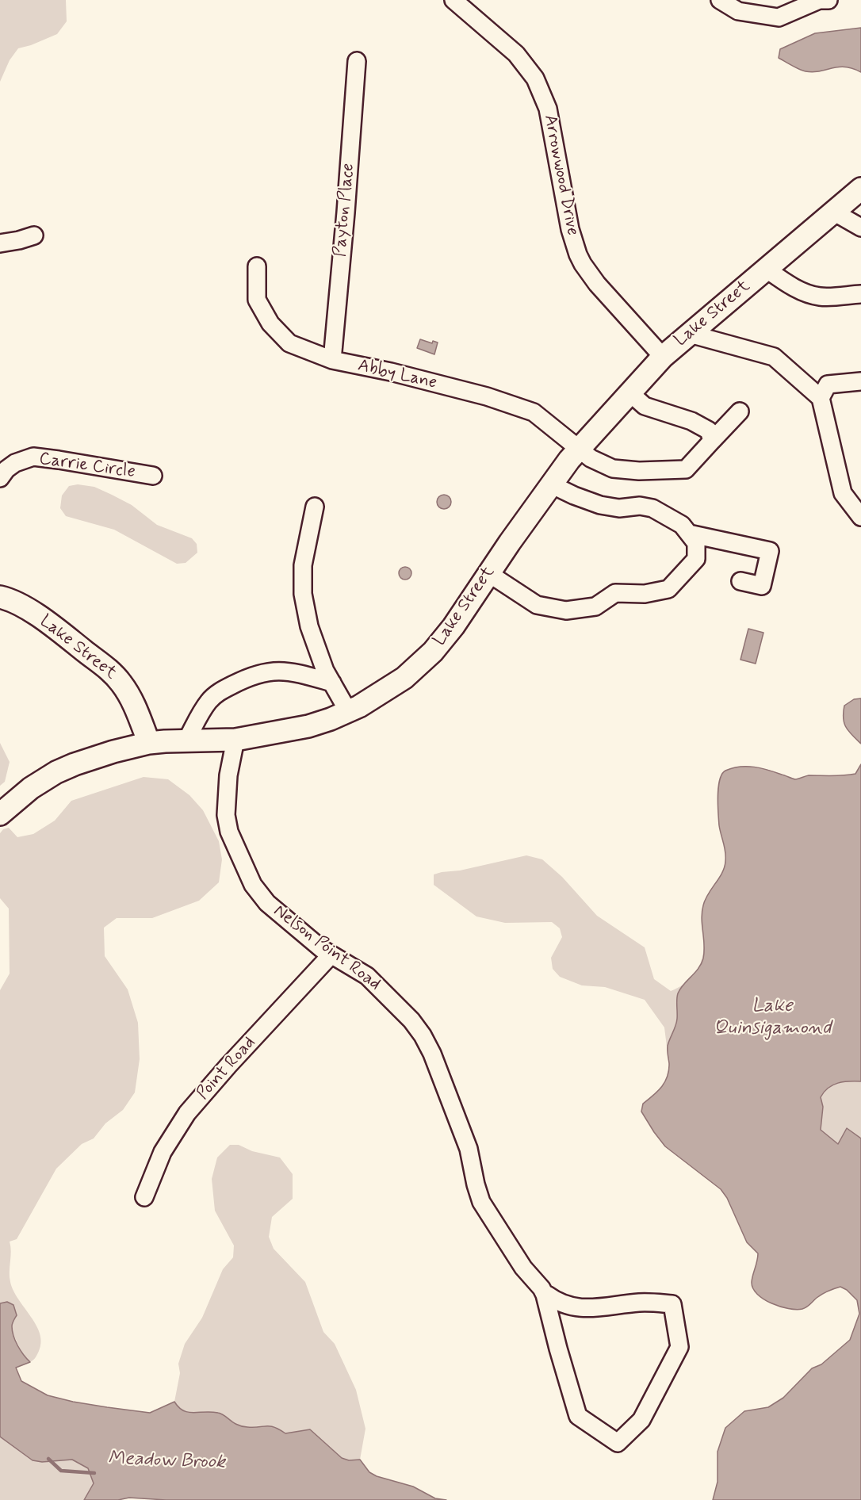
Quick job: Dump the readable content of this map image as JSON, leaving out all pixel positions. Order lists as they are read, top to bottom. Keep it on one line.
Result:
{"streets":{"main road":["Lake Street"],"street":["Arrowwood Drive","Payton Place","Abby Lane","Carrie Circle","Nelson Point Road","Point Road"]},"crossings":[["Arrowwood Drive","Lake Street"],["Payton Place","Abby Lane"],["Lake Street","Abby Lane"],["Lake Street","Nelson Point Road"],["Nelson Point Road","Point Road"]],"water":["Lake Quinsigamond","Meadow Brook"]}
